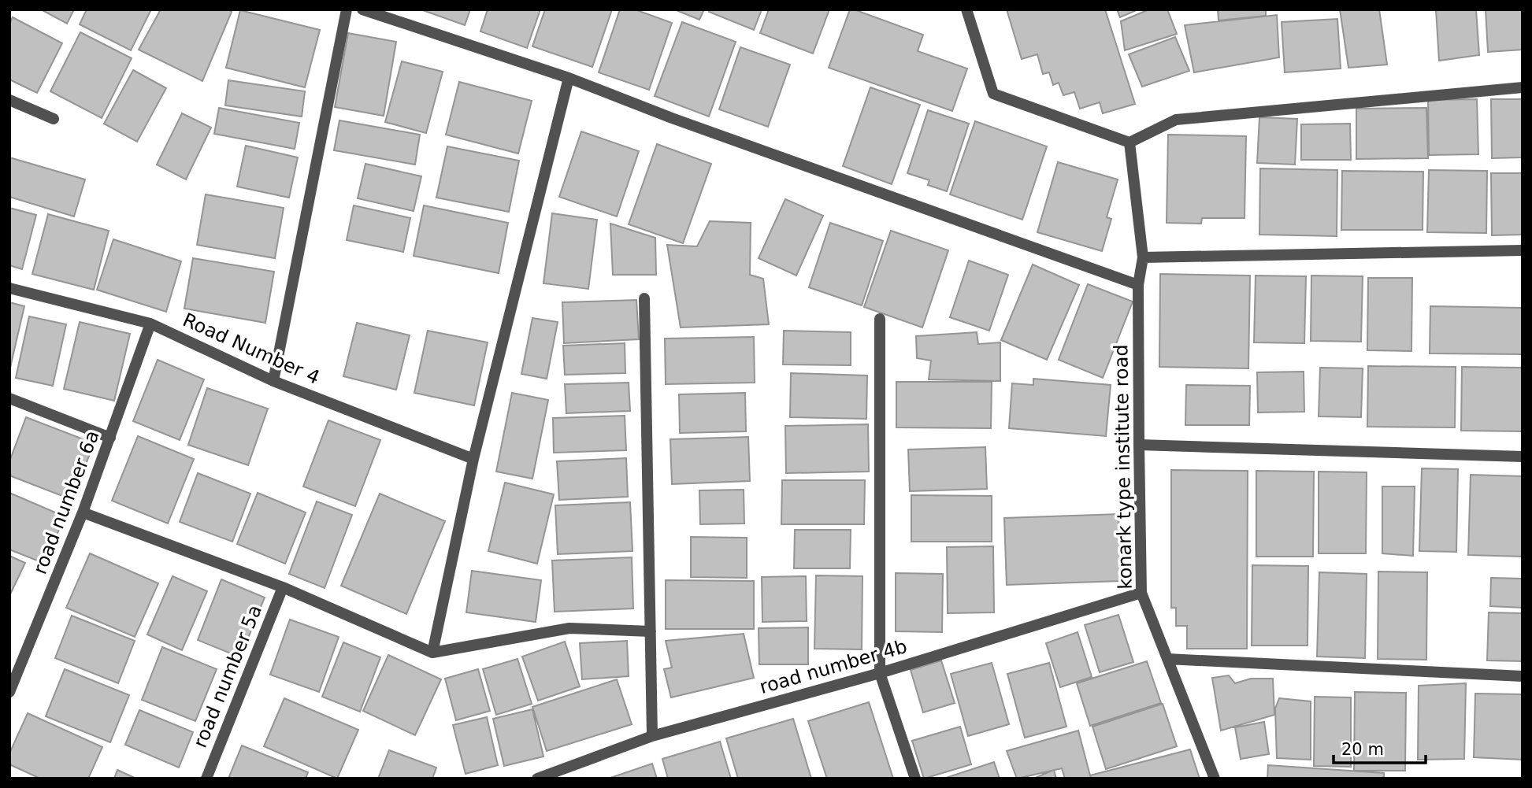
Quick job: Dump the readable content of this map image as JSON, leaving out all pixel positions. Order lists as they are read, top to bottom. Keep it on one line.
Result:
{"streets":{"street":["Road Number 4","konark type institute road","road number 6a","road number 4b","road number 5a"]},"crossings":[["Road Number 4","road number 6a"],["konark type institute road","road number 4b"]],"scale_bar":"20 m"}
